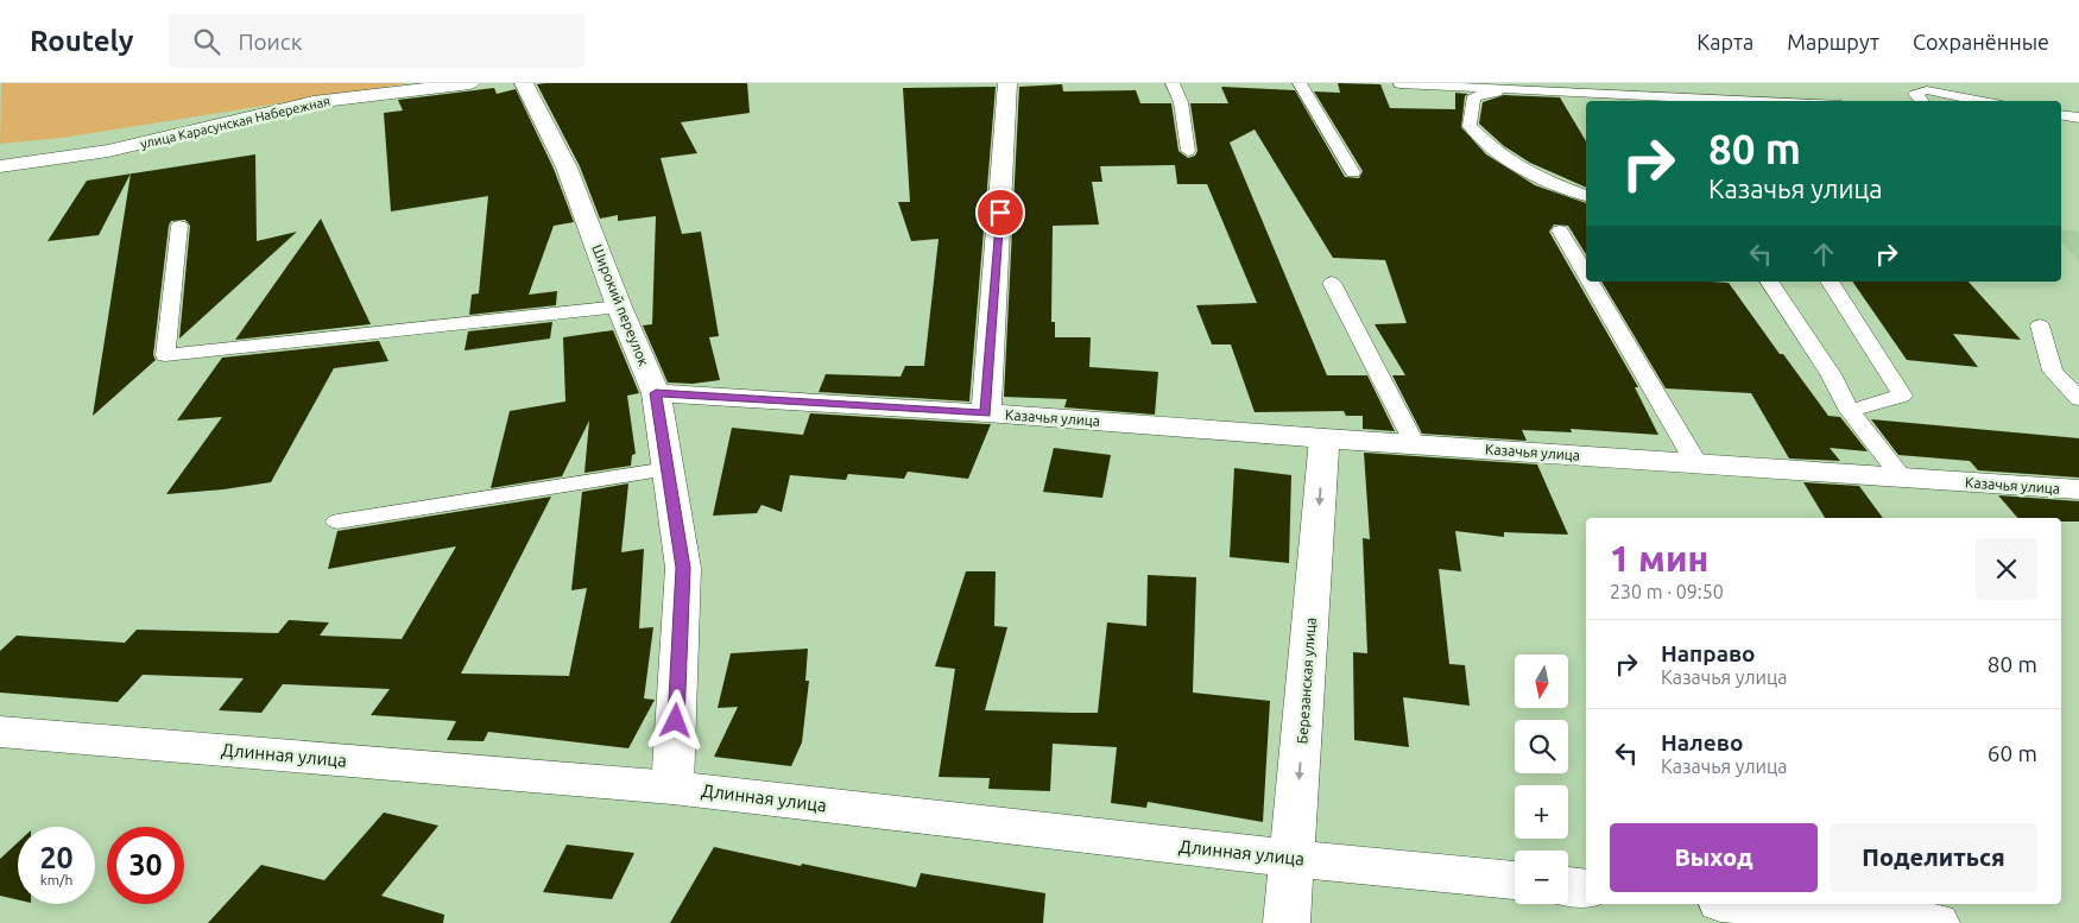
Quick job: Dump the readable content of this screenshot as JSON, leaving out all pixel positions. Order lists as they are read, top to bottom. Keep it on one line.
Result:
{"streets":{"street":["улица Карасунская Набережная","Широкий переулок","Казачья улица","Березанская улица","Длинная улица"]},"crossings":[["Широкий переулок","Казачья улица"],["Широкий переулок","Длинная улица"],["Казачья улица","Березанская улица"],["Березанская улица","Длинная улица"]],"one_way":["Березанская улица"],"north":"bottom","page":{"header":"Routely","search":"Поиск","nav":["Карта","Маршрут","Сохранённые"],"turn":["80 m","Казачья улица"],"heading":["1 мин","230 m · 09:50"],"list":[{"name":"Направо","note":"Казачья улица","value":"80 m"},{"name":"Налево","note":"Казачья улица","value":"60 m"}],"map_buttons":["+","−"],"buttons":["Выход","Поделиться"],"speed":"20 km/h","limit":"30"}}
